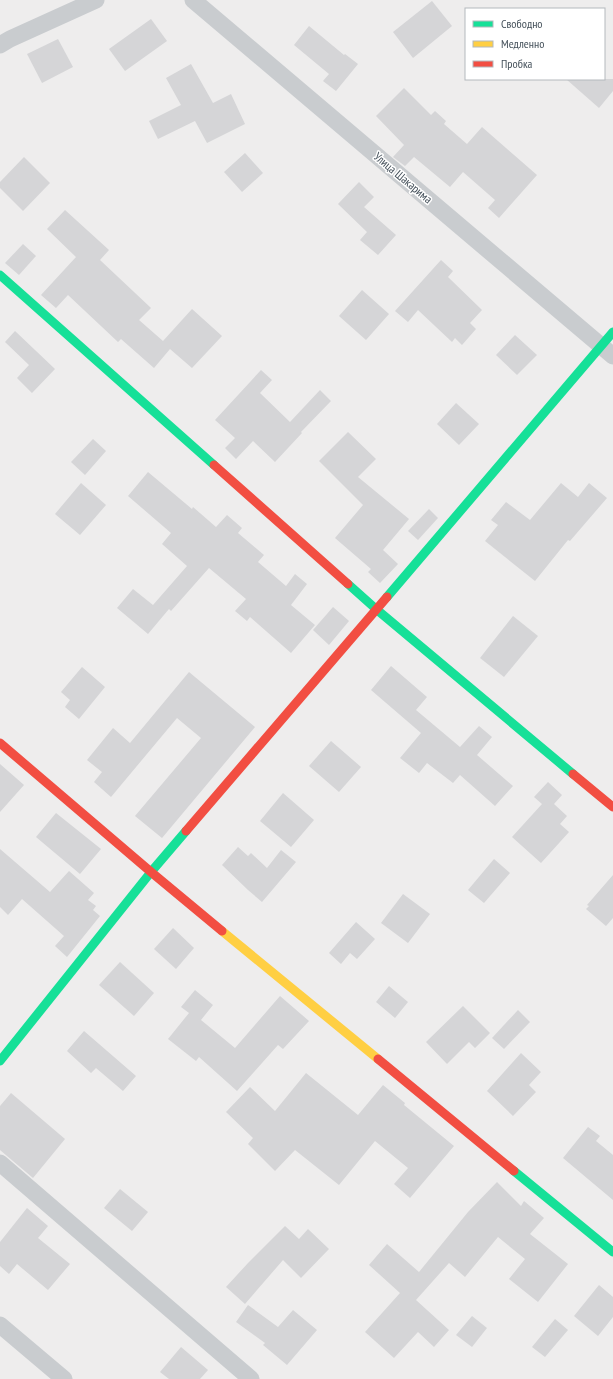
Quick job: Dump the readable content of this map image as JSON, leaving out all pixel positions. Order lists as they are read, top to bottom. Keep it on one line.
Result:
{"streets":{"street":["Улица Шакарима"]},"legend":["Свободно","Медленно","Пробка"]}
